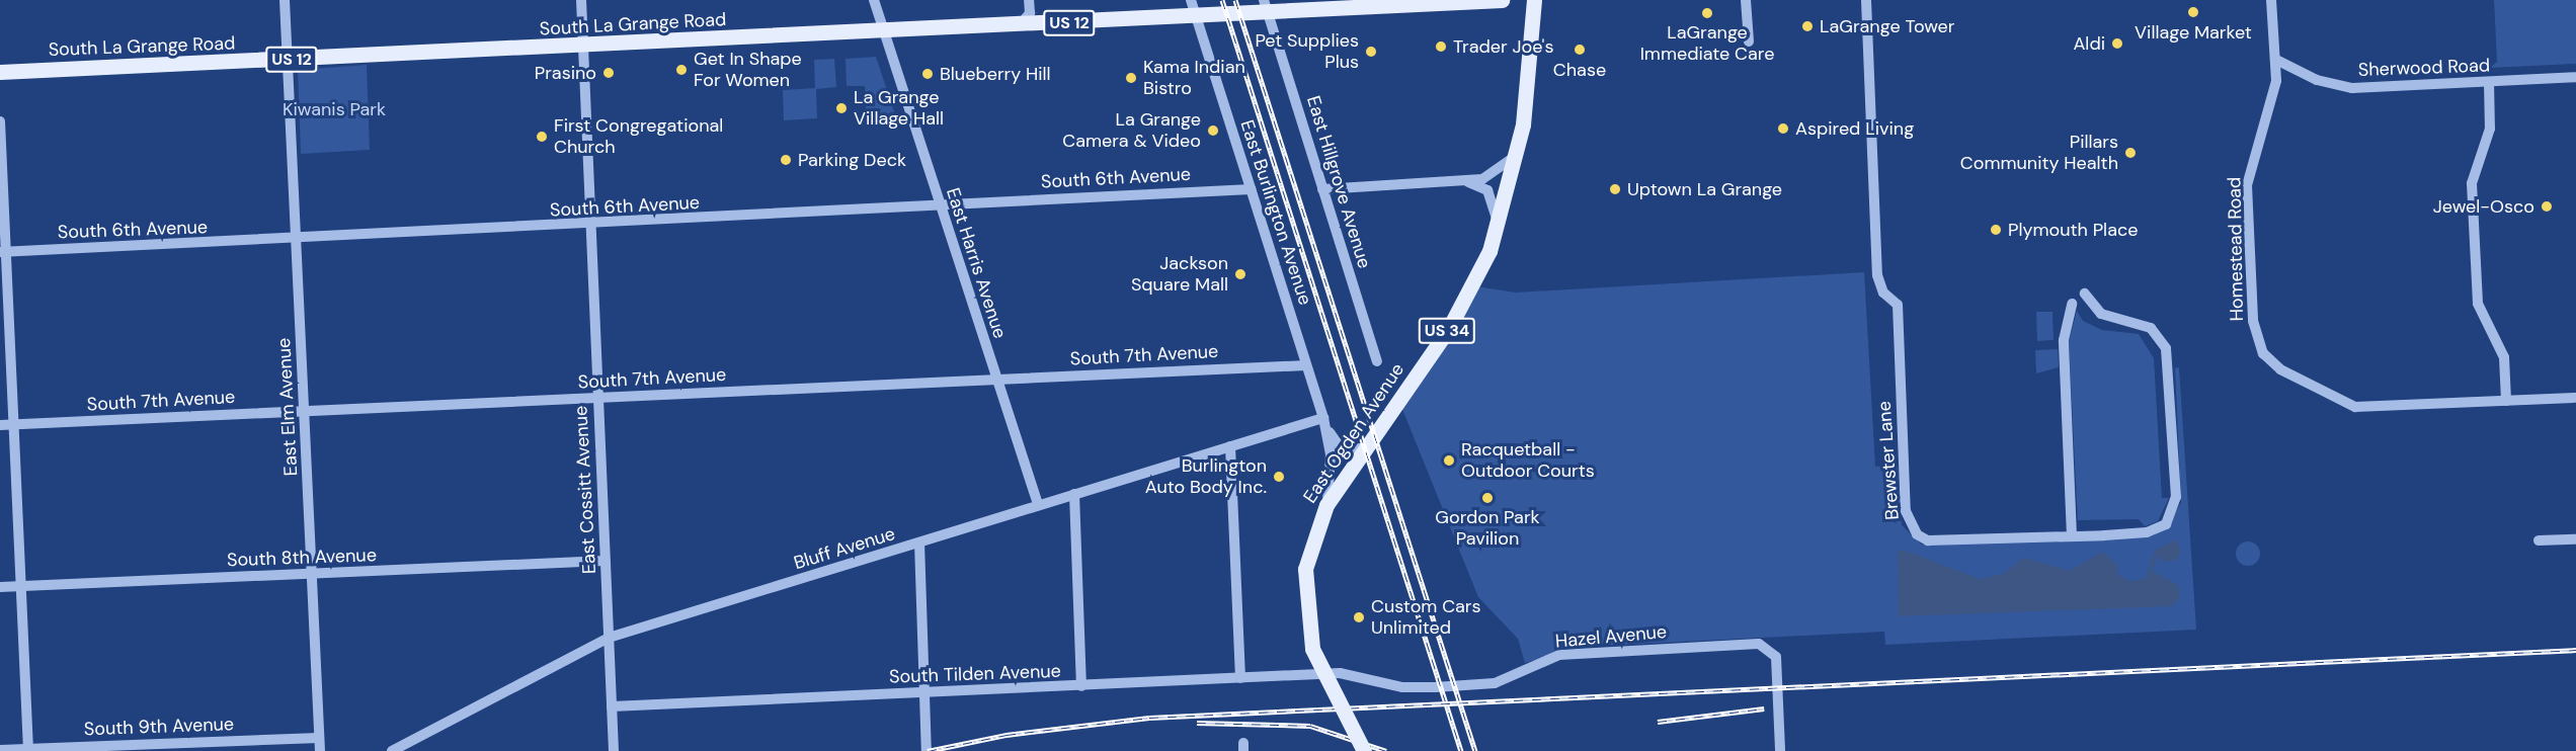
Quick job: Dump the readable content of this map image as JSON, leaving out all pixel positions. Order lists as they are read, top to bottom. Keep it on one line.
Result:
{"streets":{"main road":["US 12","South La Grange Road","US 34","East Ogden Avenue"],"street":["Sherwood Road","South 6th Avenue","East Hillgrove Avenue","East Burlington Avenue","Homestead Road","East Harris Avenue","South 7th Avenue","East Elm Avenue","Brewster Lane","East Cossitt Avenue","Bluff Avenue","South 8th Avenue","Hazel Avenue","South Tilden Avenue","South 9th Avenue"]},"crossings":[["US 12","South La Grange Road"],["US 12","East Hillgrove Avenue"],["South La Grange Road","East Hillgrove Avenue"],["South La Grange Road","East Burlington Avenue"],["South La Grange Road","East Harris Avenue"],["South La Grange Road","East Elm Avenue"],["South La Grange Road","East Cossitt Avenue"],["Sherwood Road","Homestead Road"],["South 6th Avenue","East Burlington Avenue"],["South 6th Avenue","East Harris Avenue"],["South 6th Avenue","East Elm Avenue"],["South 6th Avenue","East Cossitt Avenue"],["East Burlington Avenue","South 7th Avenue"],["East Burlington Avenue","East Ogden Avenue"],["East Burlington Avenue","Bluff Avenue"],["East Harris Avenue","South 7th Avenue"],["East Harris Avenue","Bluff Avenue"],["South 7th Avenue","East Elm Avenue"],["South 7th Avenue","East Cossitt Avenue"],["East Elm Avenue","South 8th Avenue"],["East Elm Avenue","South 9th Avenue"],["East Cossitt Avenue","Bluff Avenue"],["East Cossitt Avenue","South 8th Avenue"],["East Cossitt Avenue","South Tilden Avenue"],["Hazel Avenue","South Tilden Avenue"]],"parks":["Kiwanis Park"],"places":["Village Market","LaGrange Immediate Care","LaGrange Tower","Aldi","Trader Joe's","Chase","Pet Supplies Plus","Get In Shape For Women","Prasino","Blueberry Hill","Kama Indian Bistro","La Grange Village Hall","Aspired Living","La Grange Camera & Video","First Congregational Church","Pillars Community Health","Parking Deck","Uptown La Grange","Jewel-Osco","Plymouth Place","Jackson Square Mall","Racquetball - Outdoor Courts","Burlington Auto Body Inc.","Gordon Park Pavilion","Custom Cars Unlimited"]}
